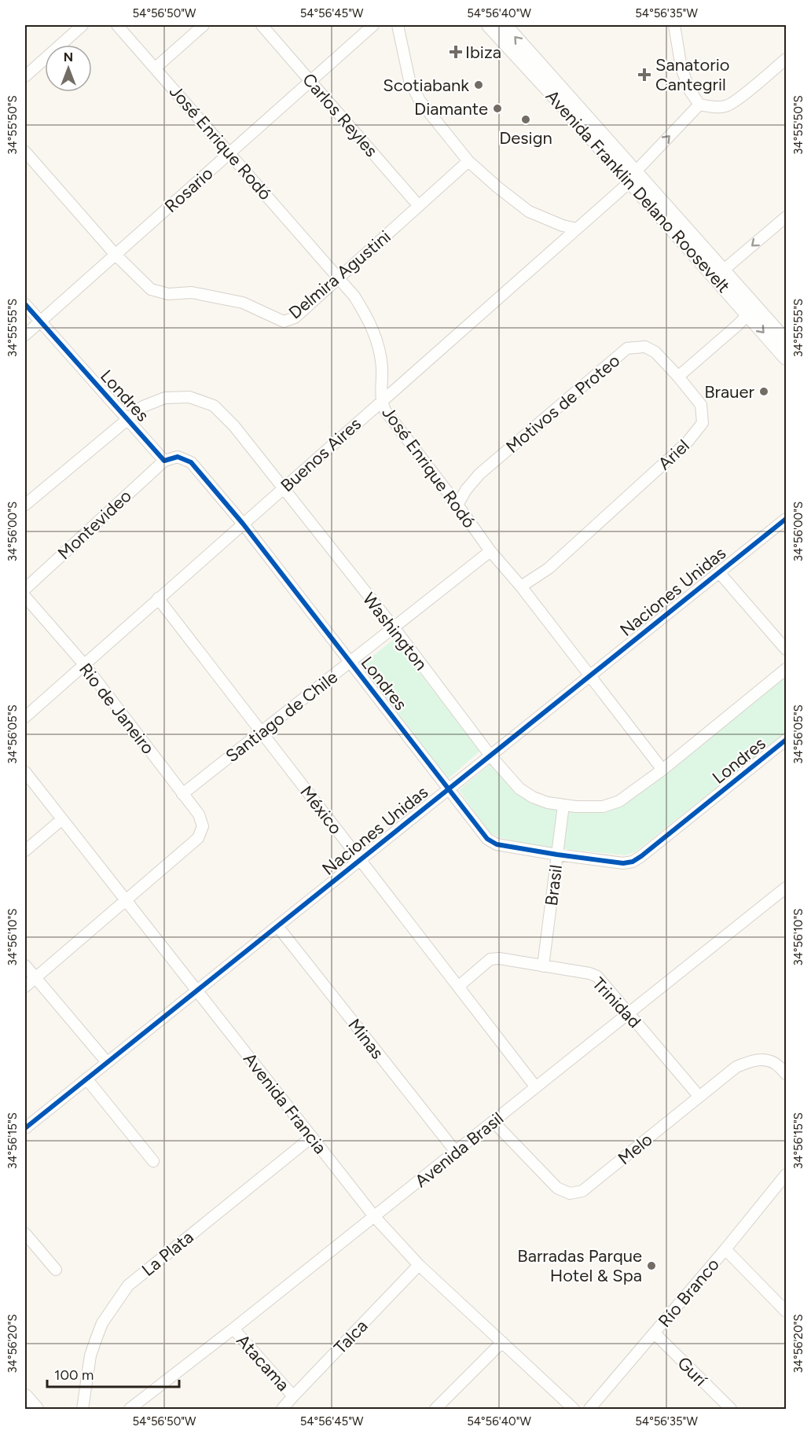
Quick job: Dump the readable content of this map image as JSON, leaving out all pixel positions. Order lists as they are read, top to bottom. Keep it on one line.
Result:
{"streets":{"main road":["Avenida Franklin Delano Roosevelt"],"street":["Carlos Reyles","José Enrique Rodó","Rosario","Delmira Agustini","Londres","Motivos de Proteo","Buenos Aires","Ariel","Montevideo","Naciones Unidas","Washington","Rio de Janeiro","Santiago de Chile","México","Brasil","Trinidad","Minas","Avenida Francia","Melo","Avenida Brasil","La Plata","Río Branco","Talca","Atacama","Gurí"]},"crossings":[["Carlos Reyles","Rosario"],["Carlos Reyles","Delmira Agustini"],["José Enrique Rodó","Rosario"],["José Enrique Rodó","Delmira Agustini"],["José Enrique Rodó","Motivos de Proteo"],["José Enrique Rodó","Buenos Aires"],["José Enrique Rodó","Ariel"],["José Enrique Rodó","Naciones Unidas"],["José Enrique Rodó","Washington"],["José Enrique Rodó","Santiago de Chile"],["Rosario","Delmira Agustini"],["Rosario","Londres"],["Avenida Franklin Delano Roosevelt","Buenos Aires"],["Londres","Buenos Aires"],["Londres","Montevideo"],["Londres","Naciones Unidas"],["Londres","Washington"],["Londres","Santiago de Chile"],["Londres","Brasil"],["Motivos de Proteo","Ariel"],["Buenos Aires","Washington"],["Buenos Aires","Rio de Janeiro"],["Buenos Aires","México"],["Naciones Unidas","Washington"],["Naciones Unidas","México"],["Naciones Unidas","Minas"],["Naciones Unidas","Avenida Francia"],["Washington","Santiago de Chile"],["Washington","Brasil"],["Rio de Janeiro","Santiago de Chile"],["Rio de Janeiro","Avenida Francia"],["Santiago de Chile","México"],["México","Trinidad"],["México","Avenida Brasil"],["Brasil","Trinidad"],["Trinidad","Melo"],["Trinidad","Avenida Brasil"],["Minas","Avenida Brasil"],["Avenida Francia","Avenida Brasil"],["Avenida Francia","La Plata"],["Avenida Francia","Talca"],["Melo","Avenida Brasil"],["Avenida Brasil","Atacama"],["Río Branco","Gurí"],["Talca","Atacama"]],"places":{"health":["Ibiza","Sanatorio Cantegril"],"other":["Scotiabank","Diamante","Design","Brauer","Barradas Parque Hotel & Spa"]},"scale_bar":"100 m","north":"top","coordinates":["54°56'50\"W","54°56'45\"W","54°56'40\"W","54°56'35\"W","34°55'50\"S","34°55'55\"S","34°56'00\"S","34°56'05\"S","34°56'10\"S","34°56'15\"S","34°56'20\"S"]}
